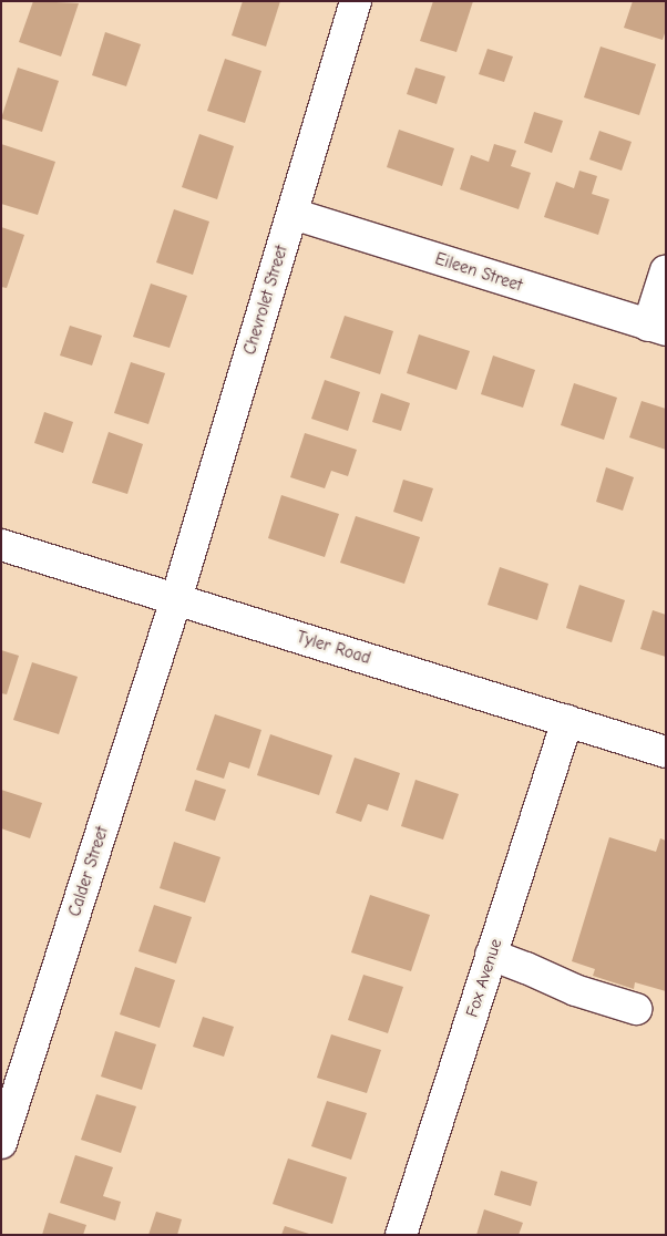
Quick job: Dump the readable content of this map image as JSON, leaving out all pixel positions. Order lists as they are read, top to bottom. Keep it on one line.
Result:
{"streets":{"street":["Eileen Street","Chevrolet Street","Tyler Road","Calder Street","Fox Avenue"]},"crossings":[["Eileen Street","Chevrolet Street"],["Chevrolet Street","Tyler Road"],["Chevrolet Street","Calder Street"],["Tyler Road","Calder Street"],["Tyler Road","Fox Avenue"]]}
